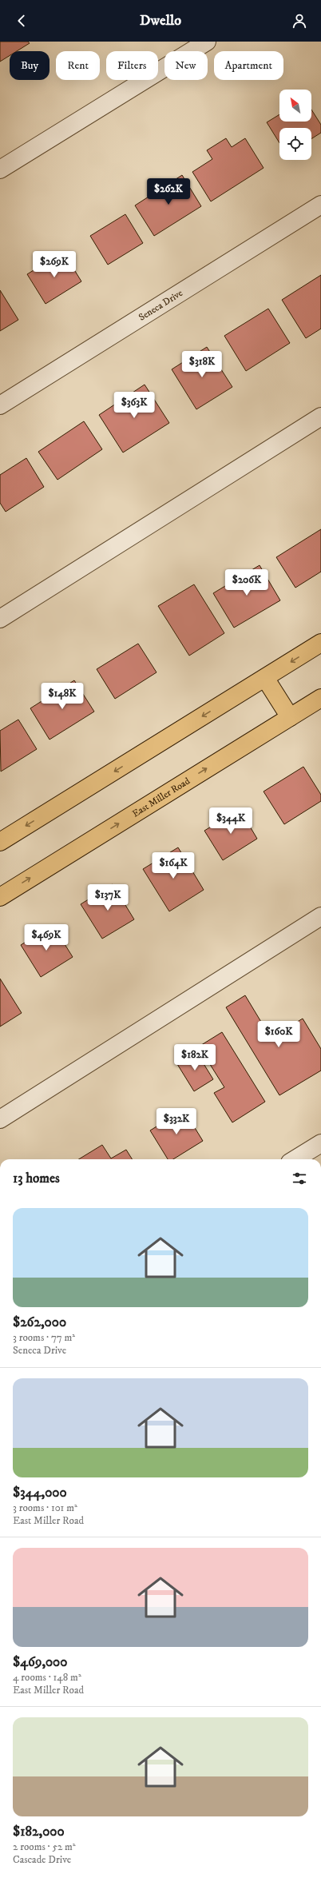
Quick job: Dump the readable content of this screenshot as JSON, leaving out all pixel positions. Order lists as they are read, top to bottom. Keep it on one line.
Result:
{"streets":{"main road":["East Miller Road"],"street":["Seneca Drive"]},"north":"top left","page":{"header":"Dwello","chip":["Buy","Rent","Filters","New","Apartment"],"price":["$262K","$269K","$318K","$363K","$206K","$148K","$344K","$164K","$137K","$469K","$160K","$182K","$332K"],"heading":"13 homes","list":[{"name":"$262,000","note":"3 rooms · 77 m² · Seneca Drive"},{"name":"$344,000","note":"3 rooms · 101 m² · East Miller Road"},{"name":"$469,000","note":"4 rooms · 148 m² · East Miller Road"},{"name":"$182,000","note":"2 rooms · 52 m² · Cascade Drive"}]}}
